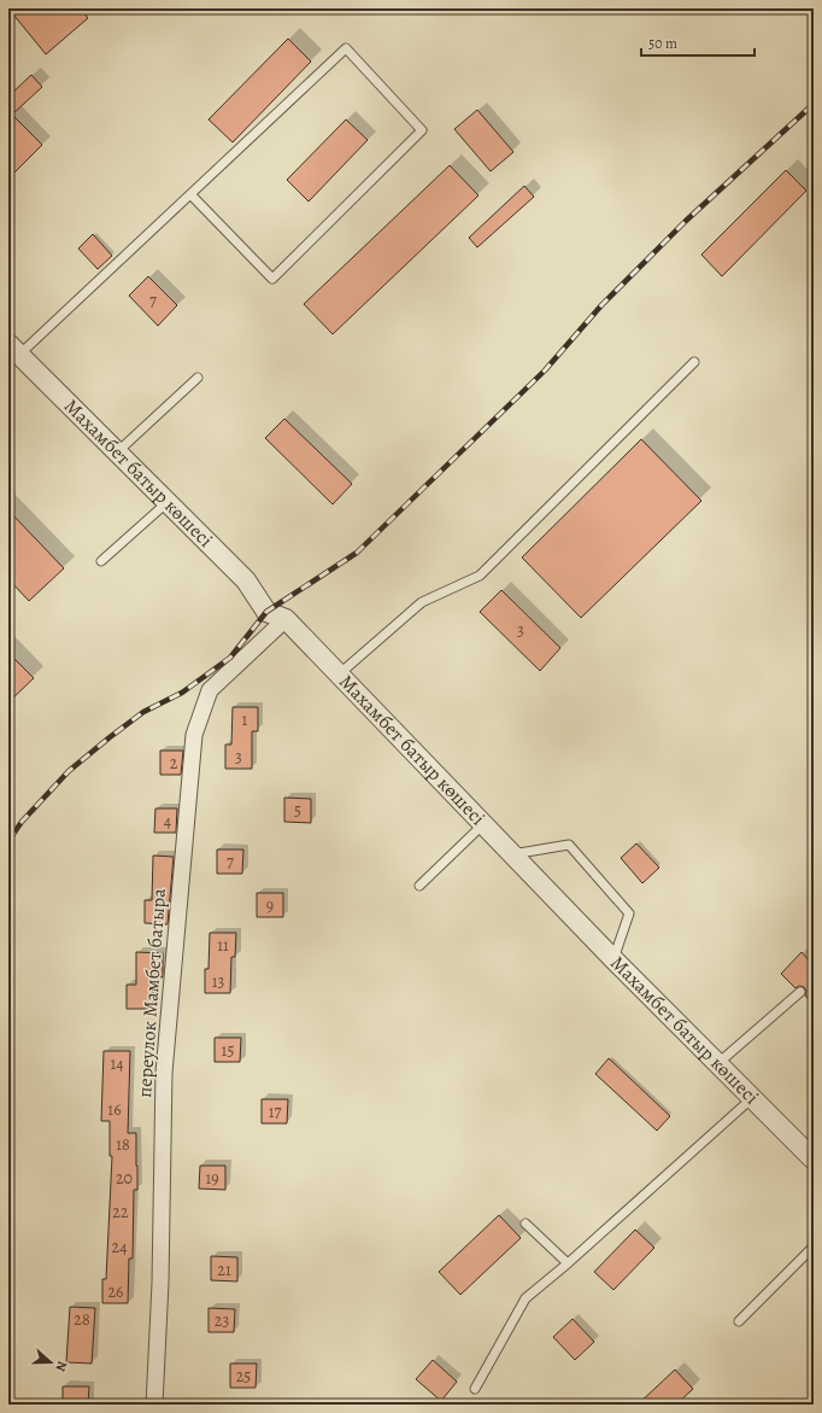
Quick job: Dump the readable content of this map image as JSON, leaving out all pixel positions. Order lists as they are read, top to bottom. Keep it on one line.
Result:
{"streets":{"street":["Махамбет батыр көшесі","переулок Мамбет батыра"]},"crossings":[["Махамбет батыр көшесі","переулок Мамбет батыра"]],"house_numbers":["7","3","1","3","2","5","4","7","9","11","13","15","14","16","17","18","20","19","22","24","21","26","28","23","25"],"scale_bar":"50 m","north":"right"}
